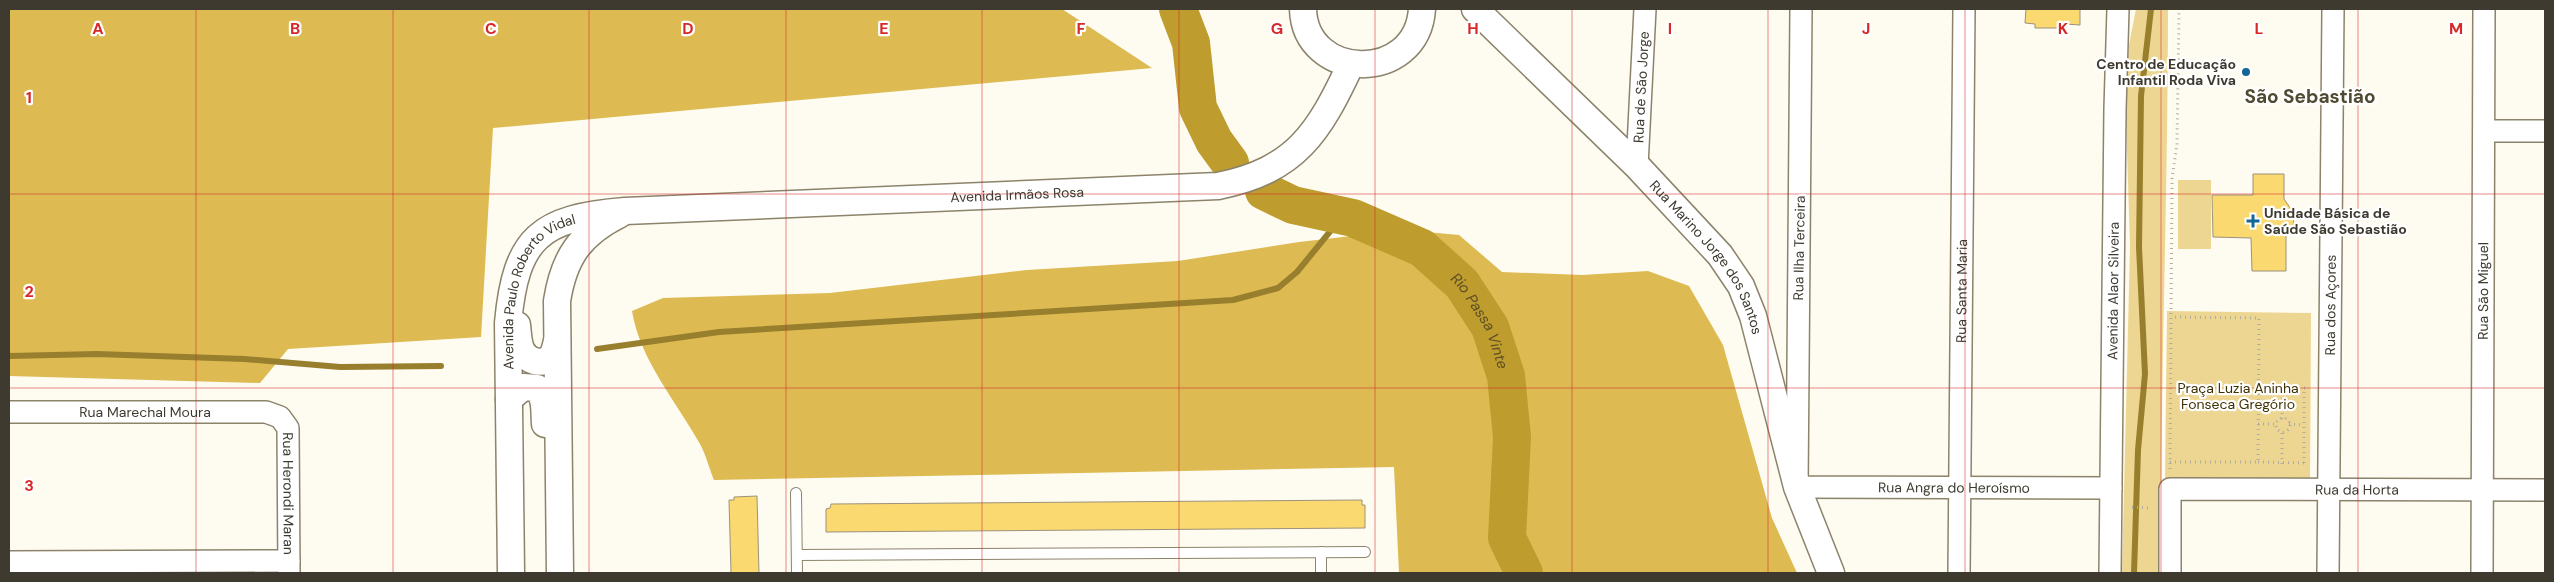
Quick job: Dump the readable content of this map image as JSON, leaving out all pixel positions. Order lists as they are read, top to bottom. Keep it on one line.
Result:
{"streets":{"street":["Rua de São Jorge","Avenida Irmãos Rosa","Rua Ilha Terceira","Rua Marino Jorge dos Santos","Rua Santa Maria","Avenida Alaor Silveira","Rua São Miguel","Avenida Paulo Roberto Vidal","Rua dos Açores","Rua Marechal Moura","Rua Angra do Heroísmo","Rua da Horta","Rua Herondi Maran"]},"crossings":[["Rua de São Jorge","Rua Marino Jorge dos Santos"],["Avenida Irmãos Rosa","Avenida Paulo Roberto Vidal"],["Rua Ilha Terceira","Rua Marino Jorge dos Santos"],["Rua Ilha Terceira","Rua Angra do Heroísmo"],["Rua Marino Jorge dos Santos","Rua Angra do Heroísmo"],["Rua Santa Maria","Rua Angra do Heroísmo"],["Avenida Alaor Silveira","Rua Angra do Heroísmo"],["Rua São Miguel","Rua da Horta"],["Rua dos Açores","Rua da Horta"],["Rua Marechal Moura","Rua Herondi Maran"]],"districts":["São Sebastião"],"water":["Rio Passa Vinte"],"parks":["Praça Luzia Aninha Fonseca Gregório"],"places":{"other":["Centro de Educação Infantil Roda Viva"],"health":["Unidade Básica de Saúde São Sebastião"]},"grid":{"columns":["A","B","C","D","E","F","G","H","I","J","K","L","M"],"rows":["1","2","3"]}}
